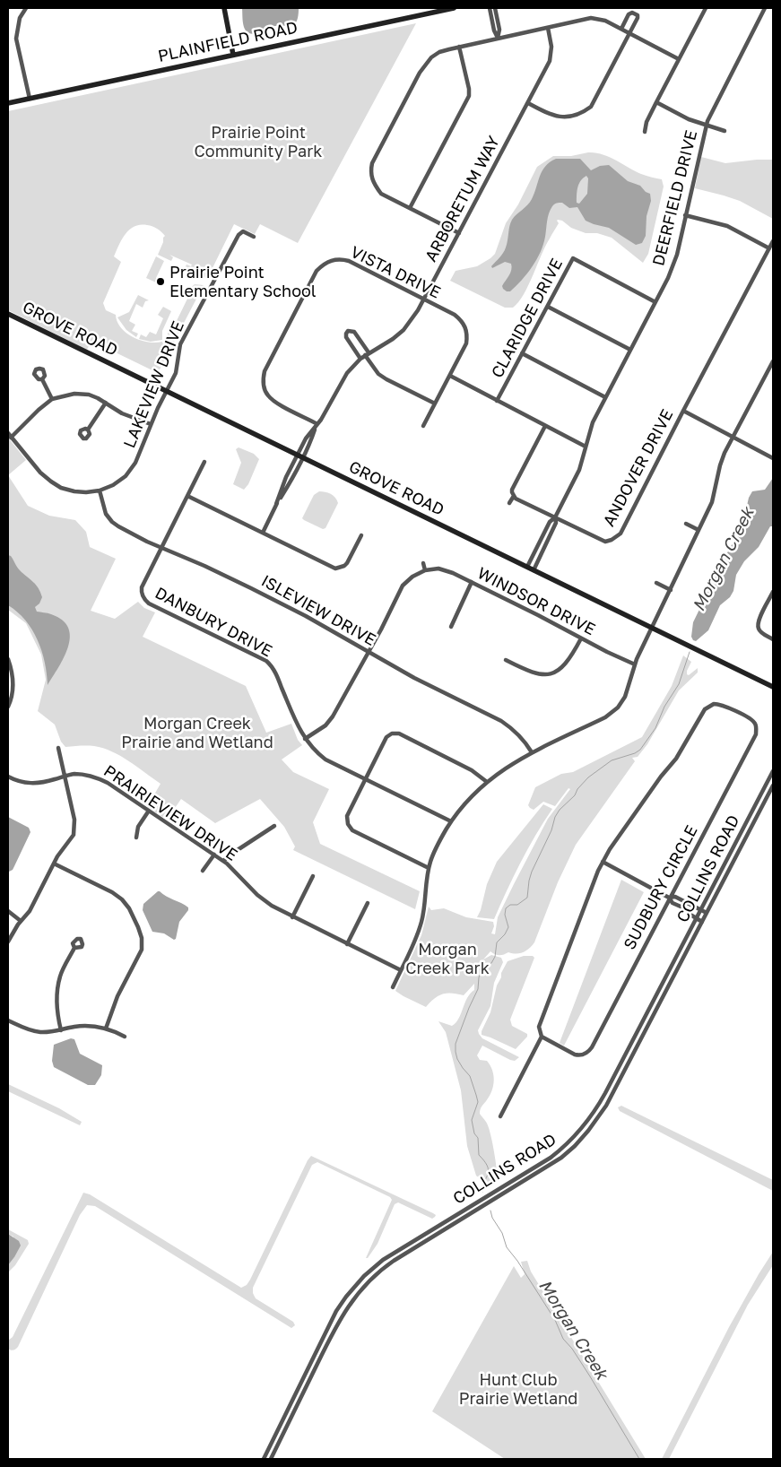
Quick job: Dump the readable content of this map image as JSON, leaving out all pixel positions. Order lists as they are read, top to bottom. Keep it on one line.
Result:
{"streets":{"street":["PLAINFIELD ROAD","DEERFIELD DRIVE","ARBORETUM WAY","VISTA DRIVE","CLARIDGE DRIVE","GROVE ROAD","LAKEVIEW DRIVE","ANDOVER DRIVE","WINDSOR DRIVE","ISLEVIEW DRIVE","DANBURY DRIVE","PRAIRIEVIEW DRIVE","COLLINS ROAD","SUDBURY CIRCLE"]},"crossings":[["DEERFIELD DRIVE","CLARIDGE DRIVE"],["DEERFIELD DRIVE","ANDOVER DRIVE"],["ARBORETUM WAY","VISTA DRIVE"],["ARBORETUM WAY","GROVE ROAD"],["GROVE ROAD","LAKEVIEW DRIVE"],["LAKEVIEW DRIVE","ISLEVIEW DRIVE"],["ISLEVIEW DRIVE","DANBURY DRIVE"]],"water":["Morgan Creek"],"parks":["Prairie Point Community Park","Morgan Creek Prairie and Wetland","Morgan Creek Park","Hunt Club Prairie Wetland"],"places":["Prairie Point Elementary School"]}
